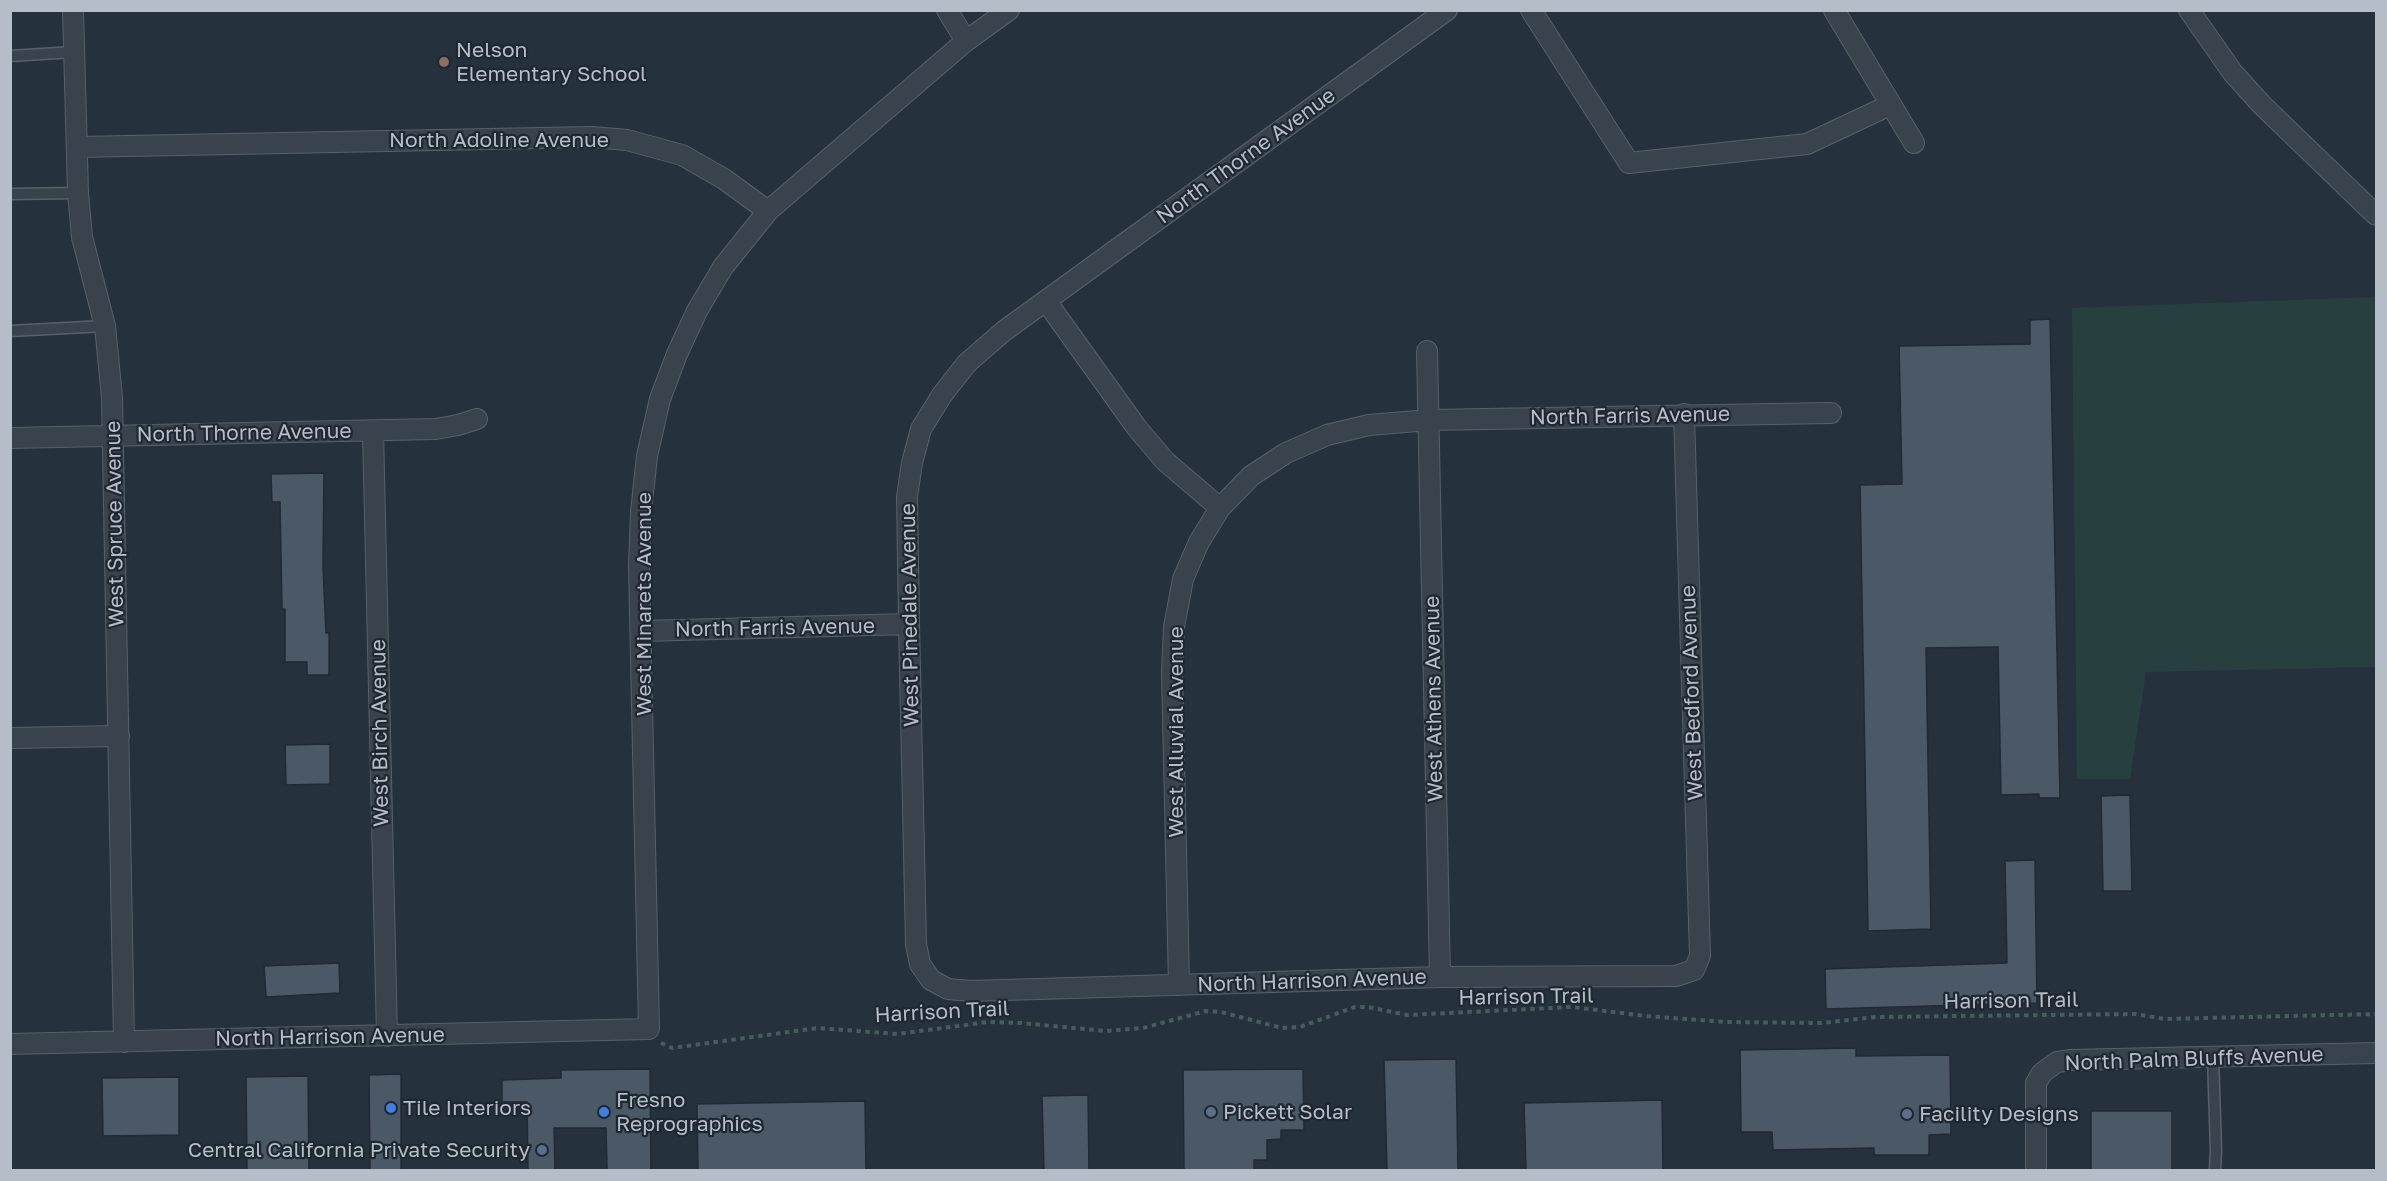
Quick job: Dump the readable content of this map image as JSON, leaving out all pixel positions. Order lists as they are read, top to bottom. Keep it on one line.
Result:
{"streets":{"street":["North Adoline Avenue","North Thorne Avenue","North Farris Avenue","West Spruce Avenue","West Minarets Avenue","West Pinedale Avenue","West Bedford Avenue","West Athens Avenue","West Alluvial Avenue","West Birch Avenue","North Harrison Avenue","North Palm Bluffs Avenue"],"path":["Harrison Trail"]},"crossings":[["North Adoline Avenue","West Spruce Avenue"],["North Adoline Avenue","West Minarets Avenue"],["North Thorne Avenue","West Spruce Avenue"],["North Thorne Avenue","West Pinedale Avenue"],["North Thorne Avenue","West Birch Avenue"],["North Farris Avenue","West Minarets Avenue"],["North Farris Avenue","West Pinedale Avenue"],["North Farris Avenue","West Bedford Avenue"],["North Farris Avenue","West Athens Avenue"],["North Farris Avenue","West Alluvial Avenue"],["West Spruce Avenue","North Harrison Avenue"],["West Minarets Avenue","North Harrison Avenue"],["West Minarets Avenue","Harrison Trail"],["West Pinedale Avenue","North Harrison Avenue"],["West Bedford Avenue","North Harrison Avenue"],["West Athens Avenue","North Harrison Avenue"],["West Alluvial Avenue","North Harrison Avenue"],["West Birch Avenue","North Harrison Avenue"],["North Harrison Avenue","Harrison Trail"]],"places":["Nelson Elementary School","Tile Interiors","Fresno Reprographics","Pickett Solar","Facility Designs","Central California Private Security"]}
